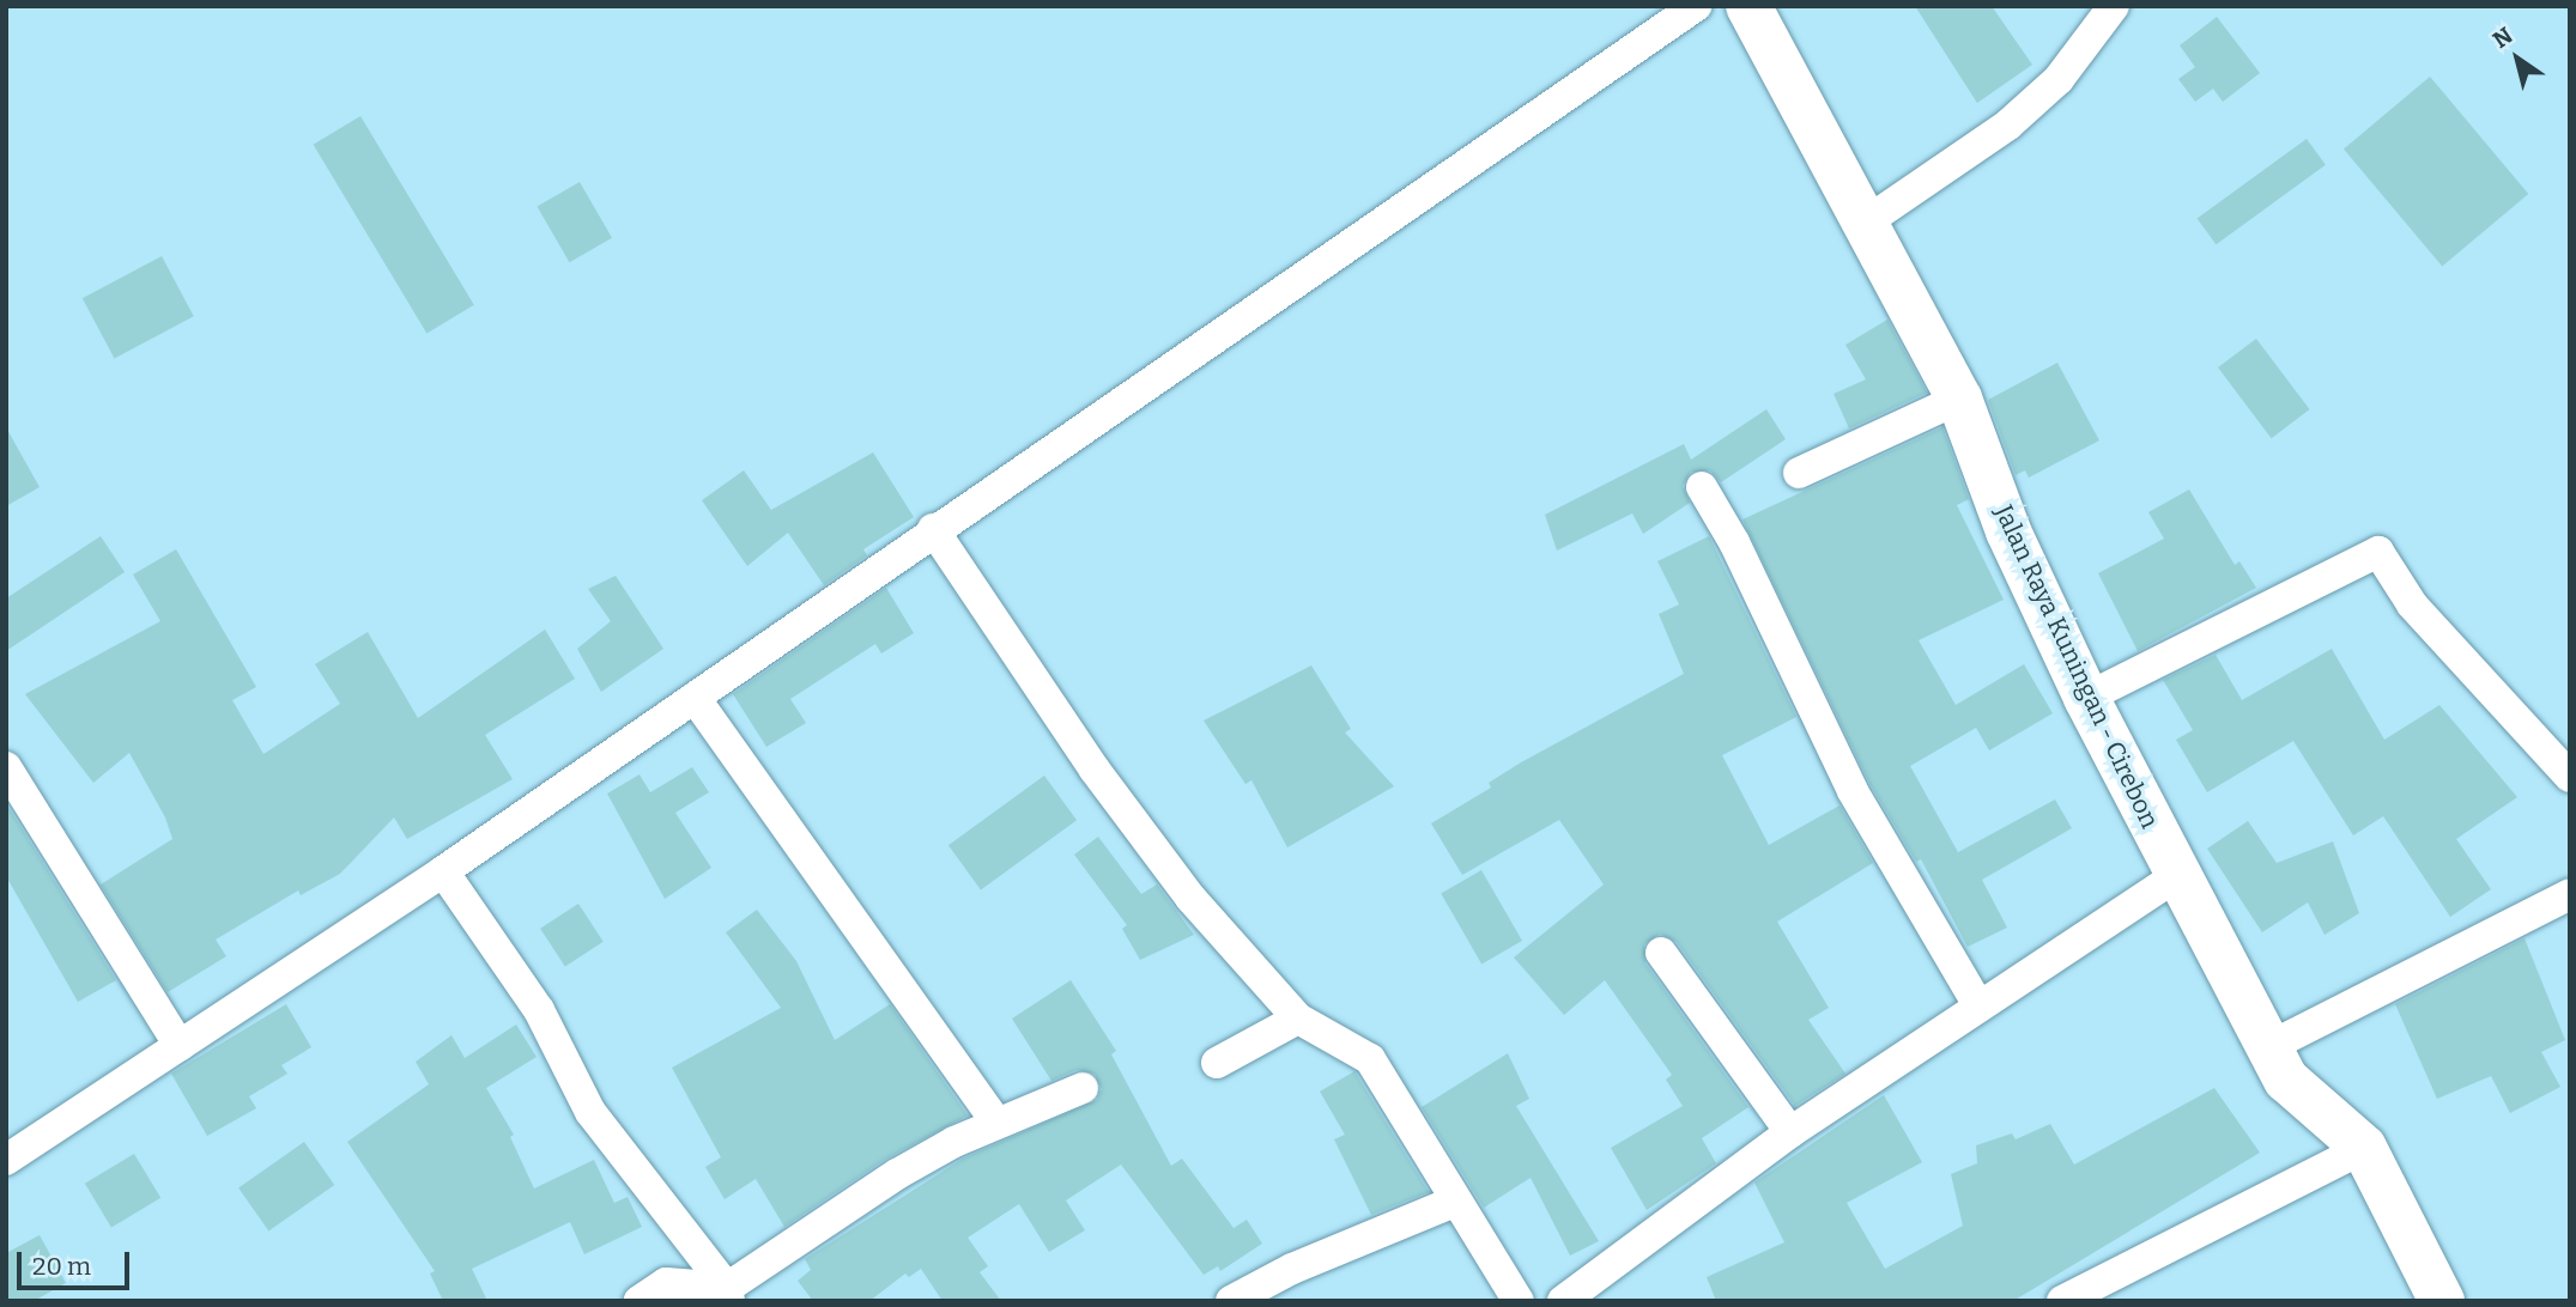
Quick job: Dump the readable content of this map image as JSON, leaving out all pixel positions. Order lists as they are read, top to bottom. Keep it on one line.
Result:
{"streets":{"highway":["Jalan Raya Kuningan - Cirebon"]},"scale_bar":"20 m","north":"top left"}
